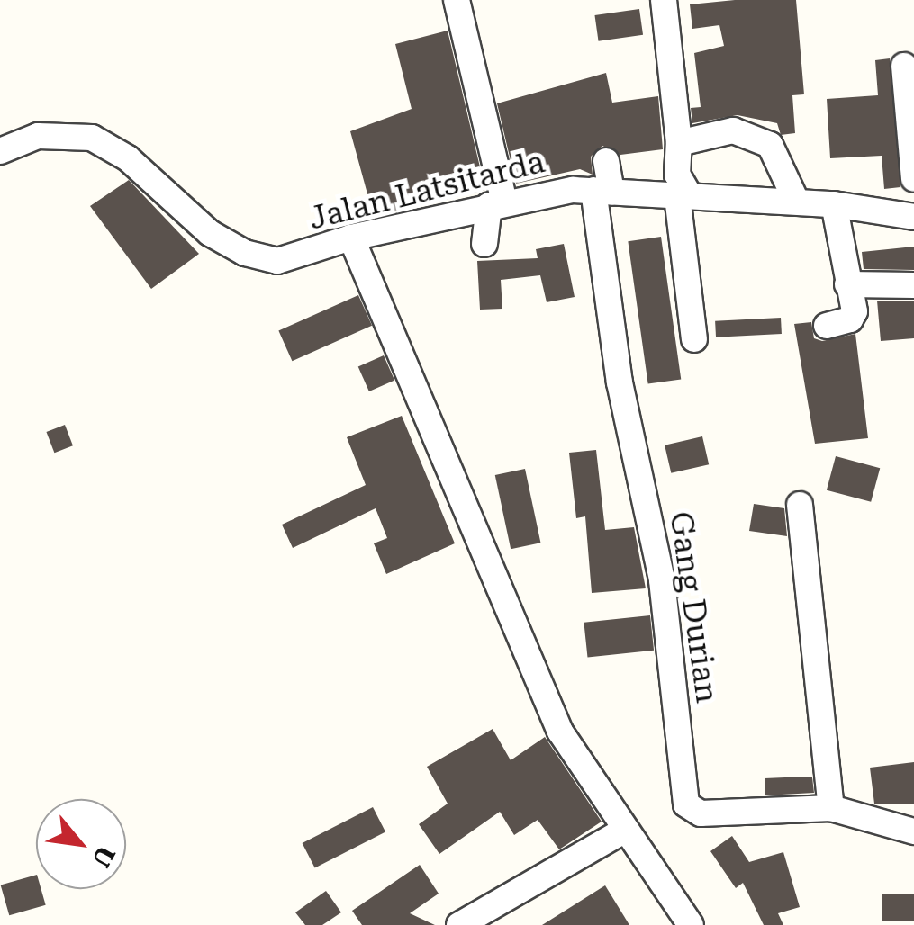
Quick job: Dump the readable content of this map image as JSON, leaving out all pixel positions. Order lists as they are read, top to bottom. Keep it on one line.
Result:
{"streets":{"street":["Jalan Latsitarda","Gang Durian"]},"crossings":[["Jalan Latsitarda","Gang Durian"]],"north":"bottom right"}
